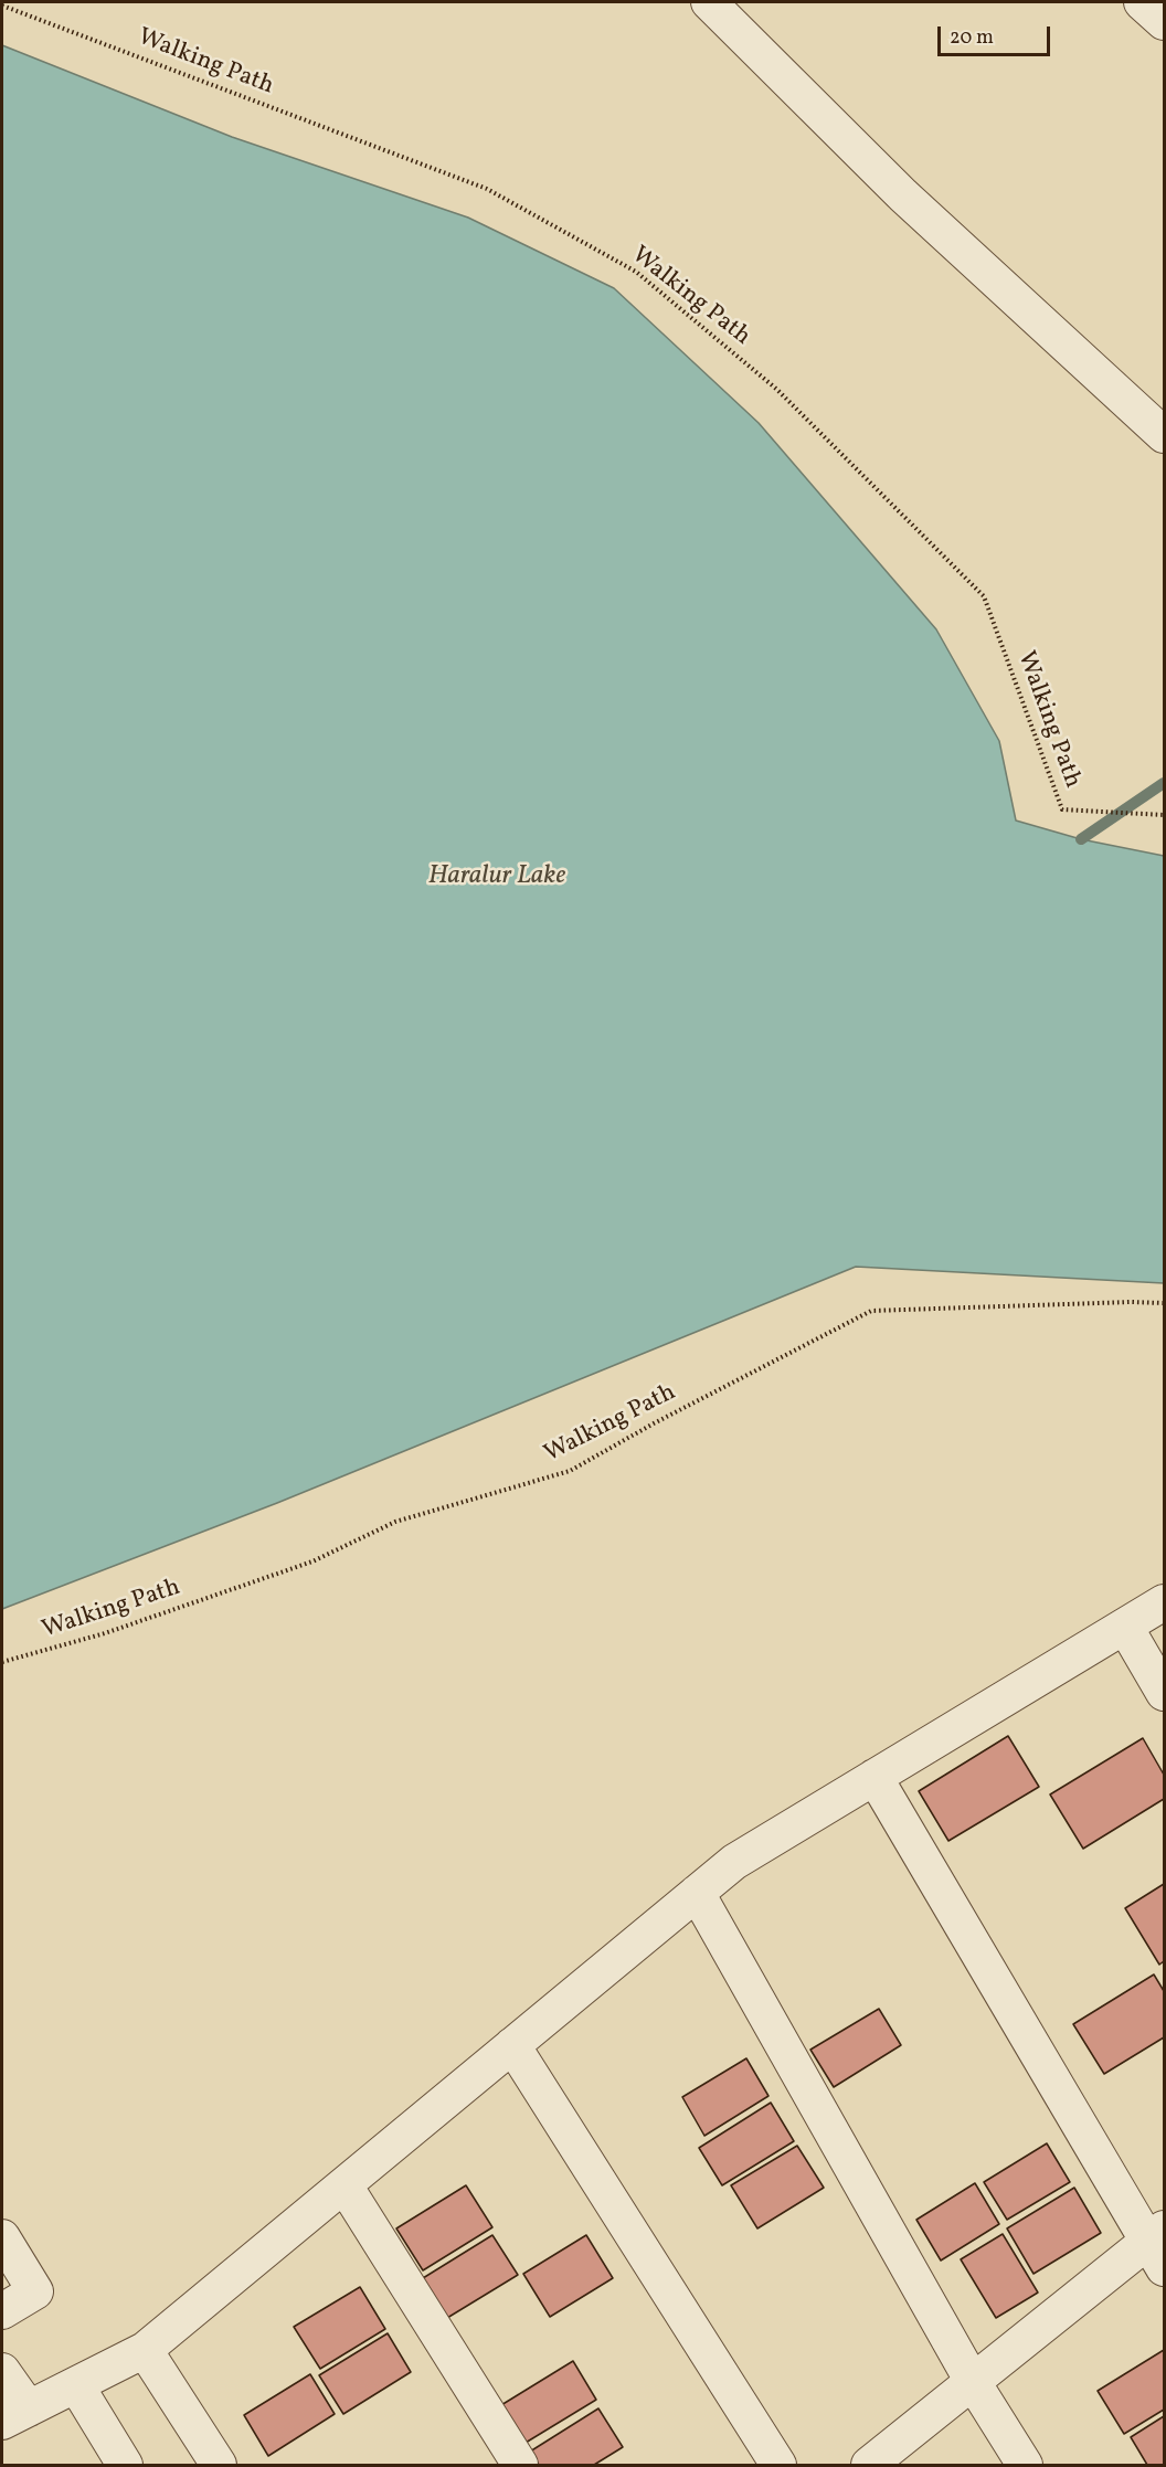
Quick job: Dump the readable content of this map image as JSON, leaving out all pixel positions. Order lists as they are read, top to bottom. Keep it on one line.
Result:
{"streets":{"path":["Walking Path"]},"water":["Haralur Lake"],"scale_bar":"20 m"}
